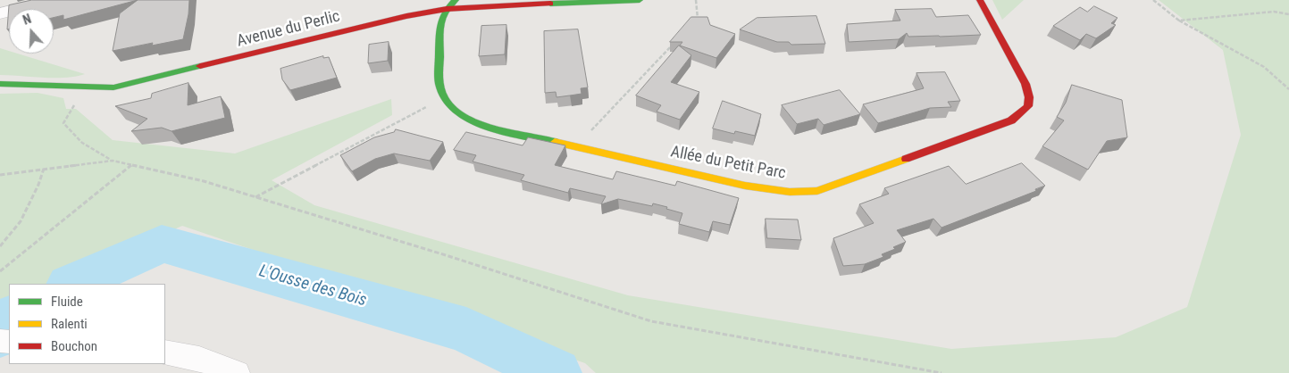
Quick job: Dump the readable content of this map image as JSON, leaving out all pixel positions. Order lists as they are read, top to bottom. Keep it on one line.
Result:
{"streets":{"street":["Avenue du Perlic","Allée du Petit Parc"]},"water":["L'Ousse des Bois"],"legend":["Fluide","Ralenti","Bouchon"],"north":"top"}
